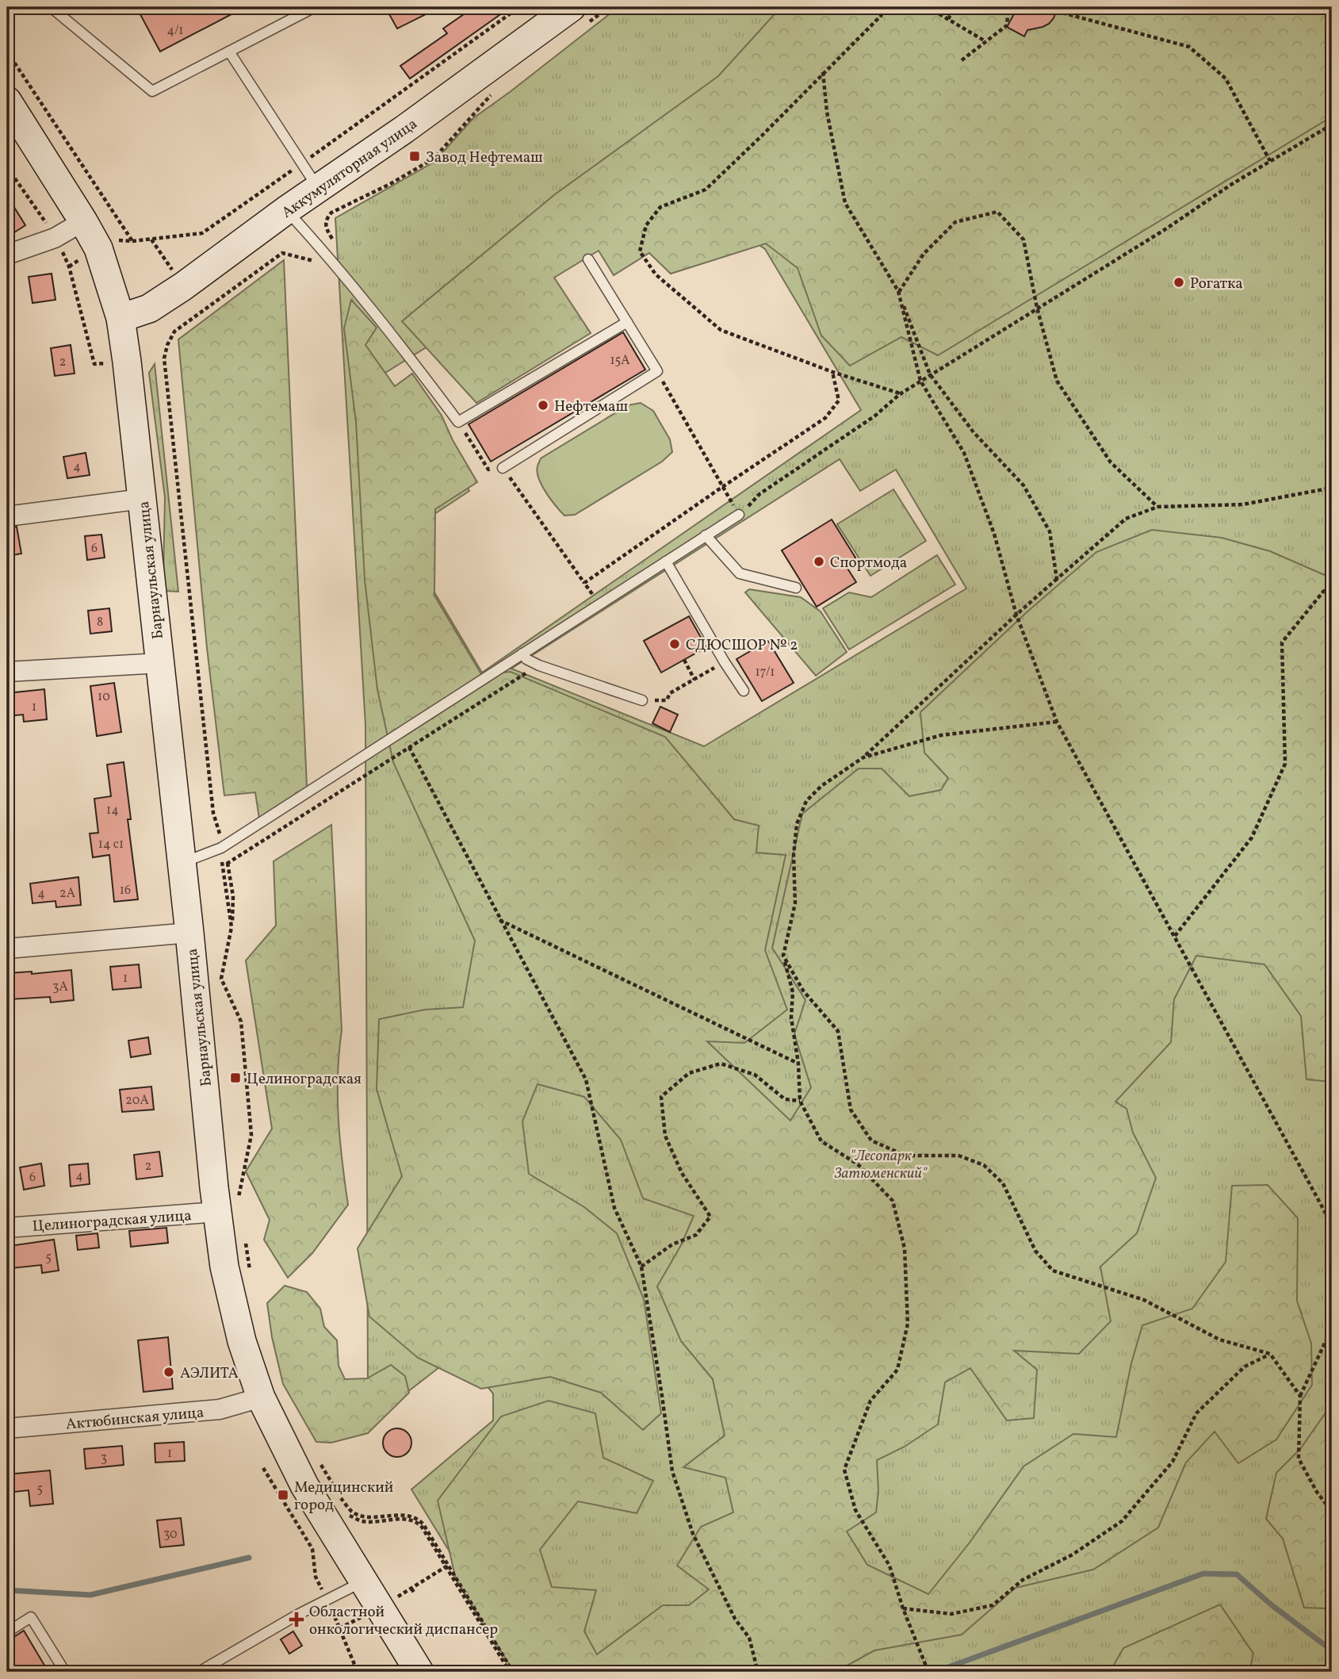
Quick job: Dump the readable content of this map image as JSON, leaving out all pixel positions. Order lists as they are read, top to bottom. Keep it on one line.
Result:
{"streets":{"street":["Аккумуляторная улица","Барнаульская улица","Целиноградская улица","Актюбинская улица"]},"crossings":[["Аккумуляторная улица","Барнаульская улица"],["Барнаульская улица","Целиноградская улица"],["Барнаульская улица","Актюбинская улица"]],"parks":["\"Лесопарк Затюменский\""],"places":{"transit":["Завод Нефтемаш","Целиноградская","Медицинский город"],"other":["Рогатка","Нефтемаш","Спортмода","СДЮСШОР № 2","АЭЛИТА"],"health":["Областной онкологический диспансер"]},"house_numbers":["4/1","15А","2","4","6","8","17/1","10","1","14","14 c1","16","4","2А","1","3А","20А","2","4","6","5","1","3","5","30"]}
